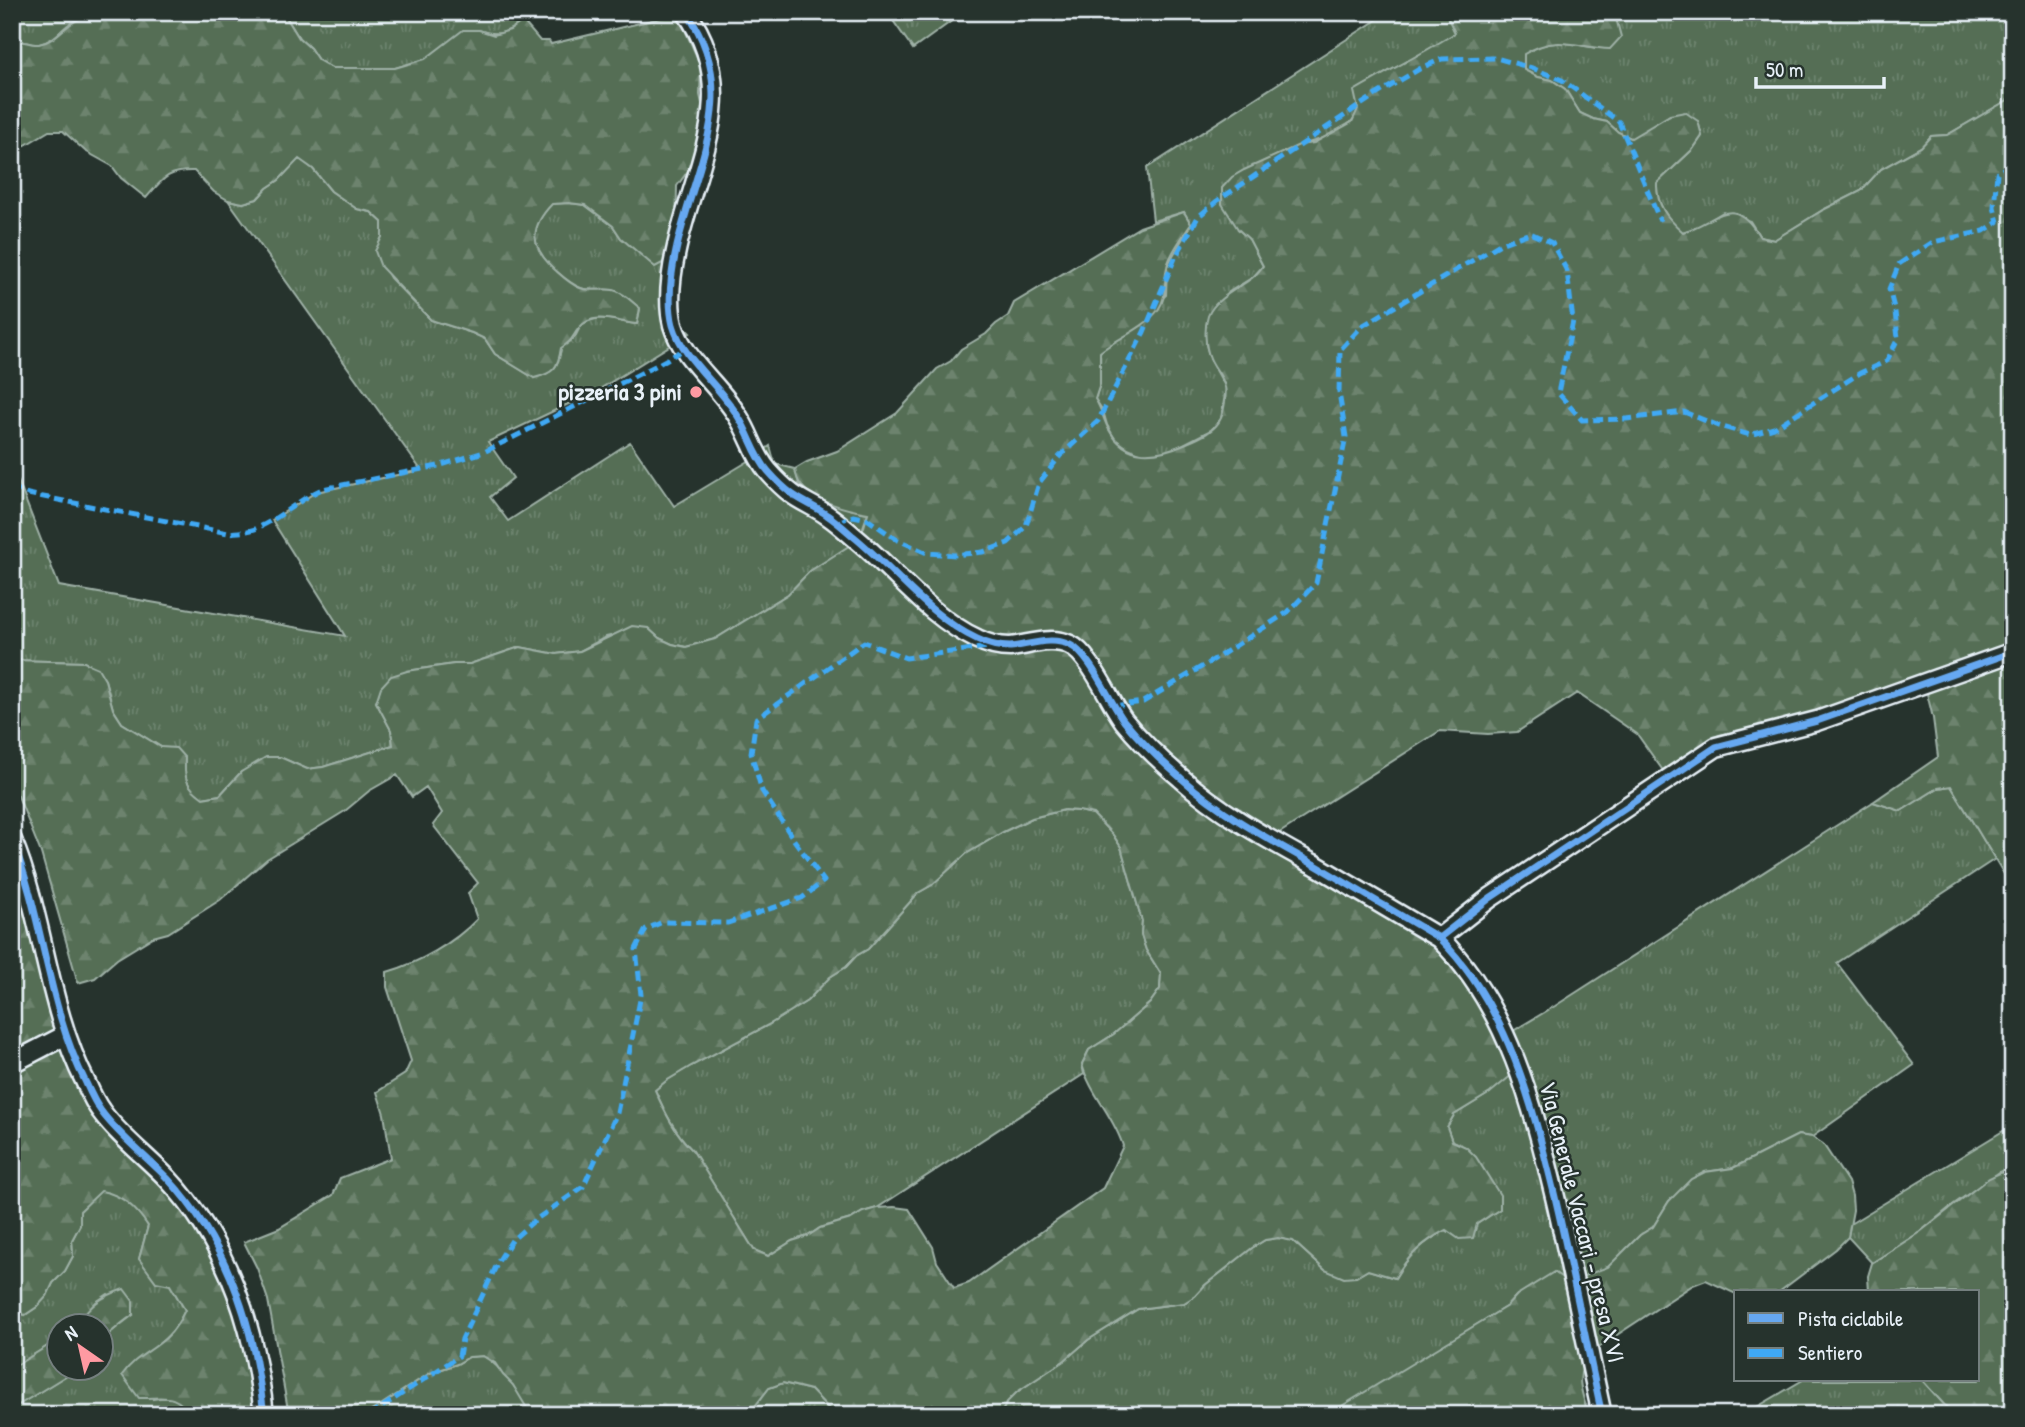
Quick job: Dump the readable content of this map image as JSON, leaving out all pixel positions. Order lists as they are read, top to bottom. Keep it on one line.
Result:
{"streets":{"street":["Via Generale Vaccari - presa XVI"]},"places":["pizzeria 3 pini"],"legend":["Pista ciclabile","Sentiero"],"scale_bar":"50 m","north":"top left"}
